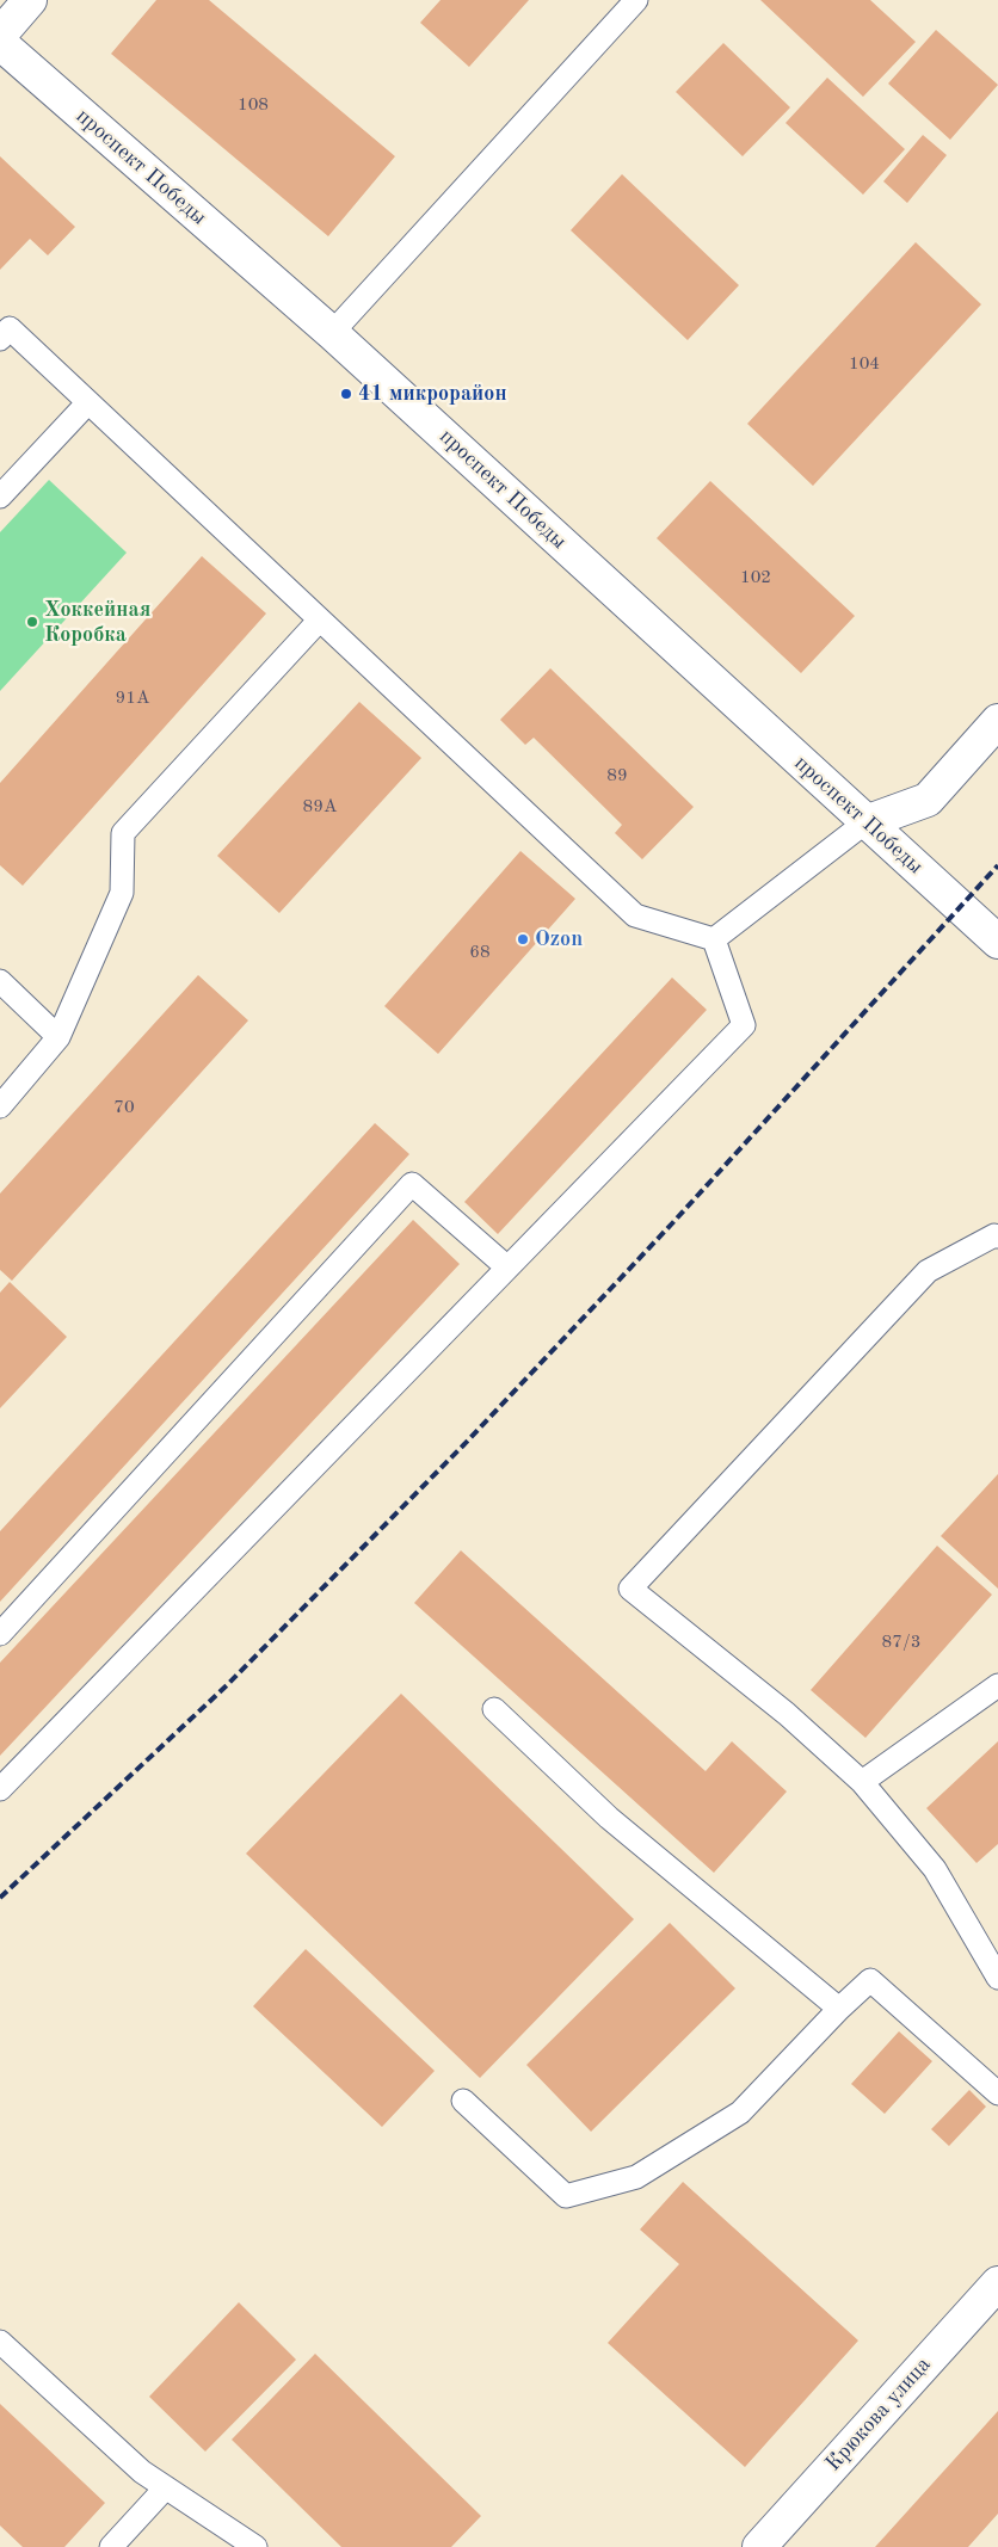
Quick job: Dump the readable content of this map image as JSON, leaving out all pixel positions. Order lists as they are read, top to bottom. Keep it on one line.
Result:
{"streets":{"main road":["проспект Победы","Крюкова улица"]},"places":["41 микрорайон","Хоккейная Коробка","Ozon"],"house_numbers":["108","104","102","91А","89","89А","68","70","87/3"]}
